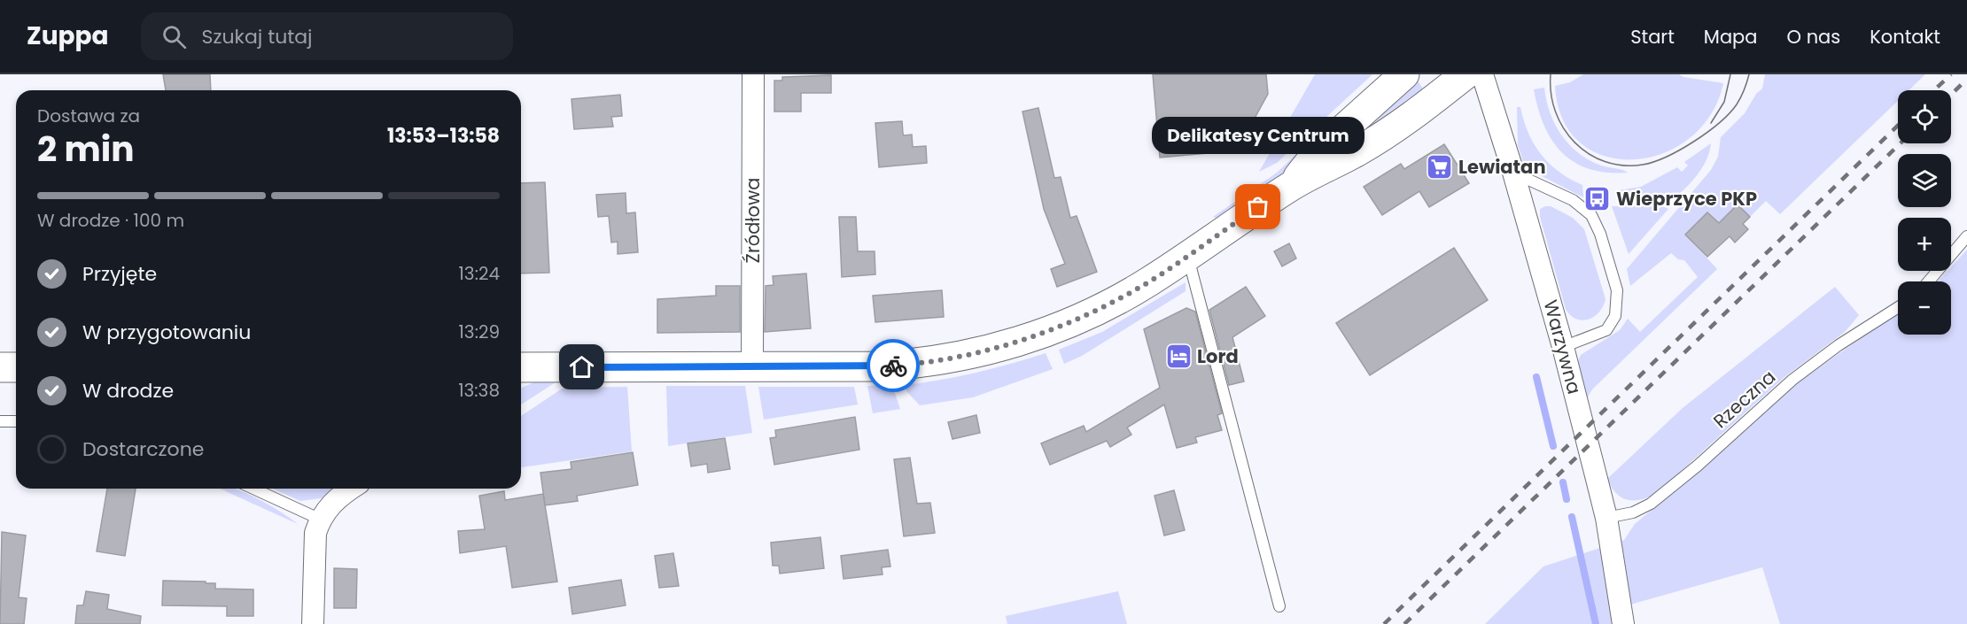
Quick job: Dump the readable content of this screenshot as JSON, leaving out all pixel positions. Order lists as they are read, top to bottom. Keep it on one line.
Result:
{"streets":{"street":["Źródłowa","Warzywna"],"lane":["Rzeczna"]},"crossings":[["Warzywna","Rzeczna"]],"places":{"supermarket":["Lewiatan"],"bus stop":["Wieprzyce PKP"],"other":["Delikatesy Centrum"],"hotel":["Lord"]},"page":{"header":"Zuppa","search":"Szukaj tutaj","nav":["Start","Mapa","O nas","Kontakt"],"map_buttons":["+","−"],"heading":["2 min","Dostawa za","13:53–13:58"],"bubble":"Delikatesy Centrum","bar":"W drodze · 100 m","list":[["Przyjęte","13:24"],["W przygotowaniu","13:29"],["W drodze","13:38"],"Dostarczone"]}}
